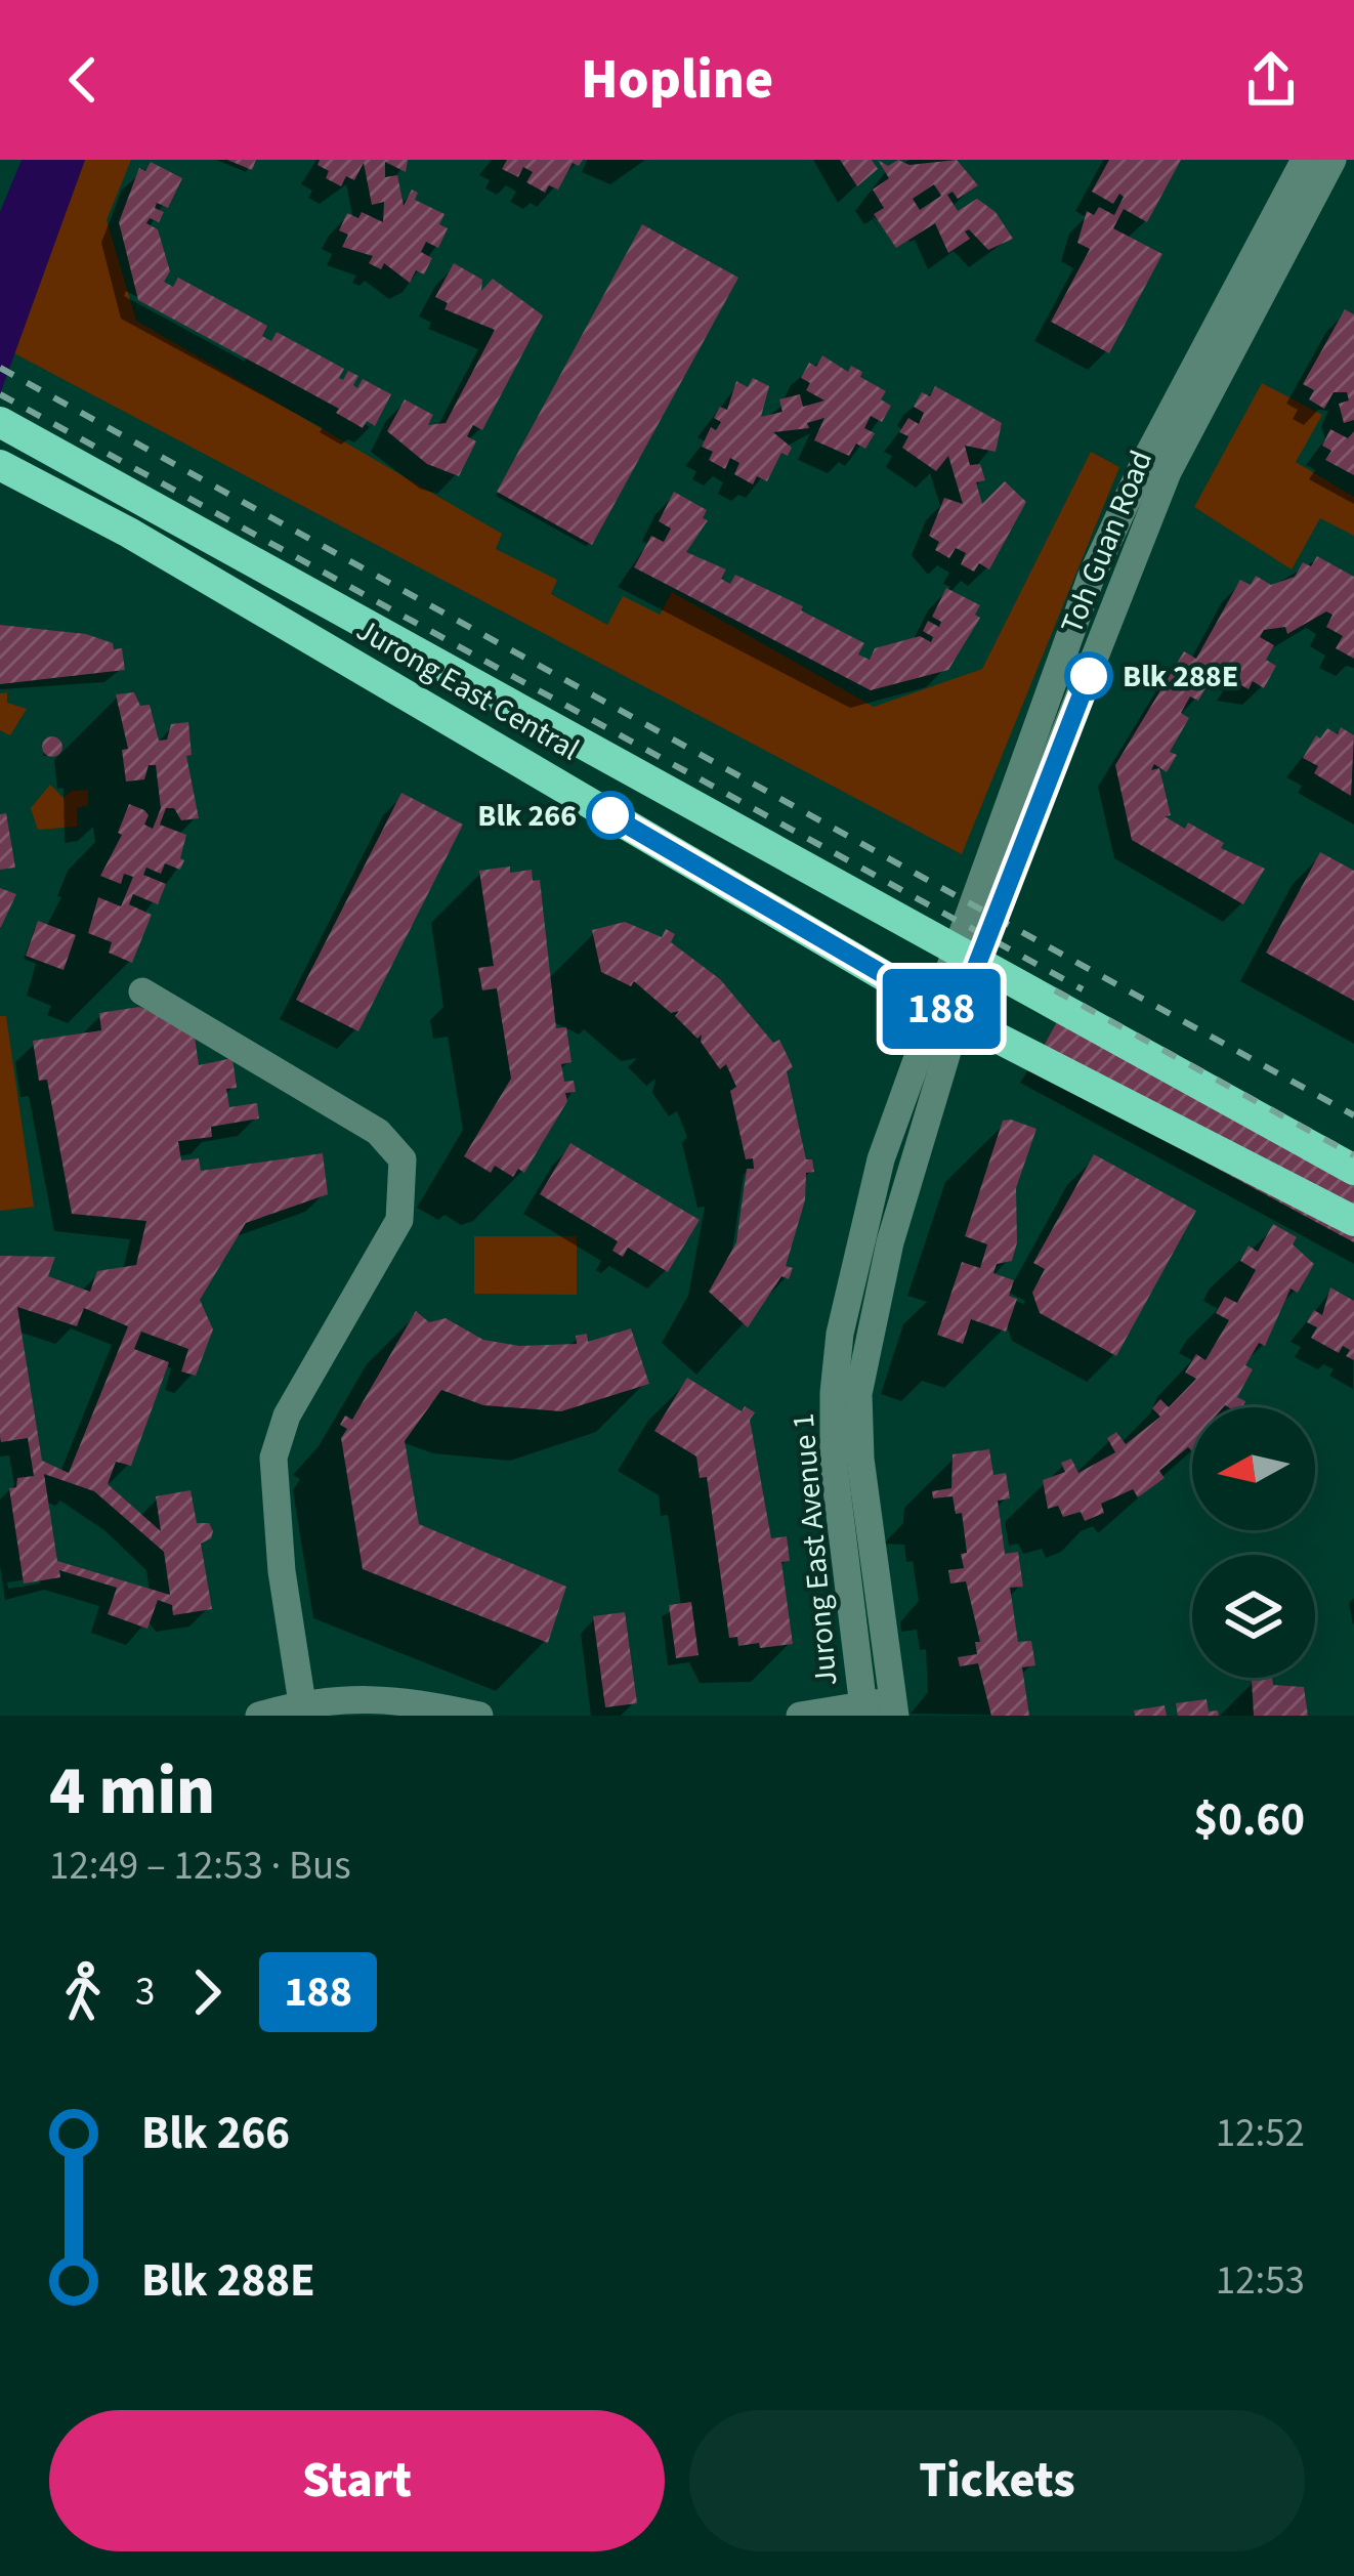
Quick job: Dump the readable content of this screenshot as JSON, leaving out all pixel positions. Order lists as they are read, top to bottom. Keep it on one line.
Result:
{"streets":{"main road":["Jurong East Central"],"street":["Toh Guan Road","Jurong East Avenue 1"]},"crossings":[["Toh Guan Road","Jurong East Central"],["Toh Guan Road","Jurong East Avenue 1"],["Jurong East Central","Jurong East Avenue 1"]],"places":["Blk 288E","Blk 266"],"lines":["bus line 188"],"north":"left","page":{"header":"Hopline","on_map":"188","heading":["4 min","12:49 – 12:53 · Bus","$0.60"],"legs":["3","188"],"list":[{"name":"Blk 266","value":"12:52"},{"name":"Blk 288E","value":"12:53"}],"buttons":["Start","Tickets"]}}
